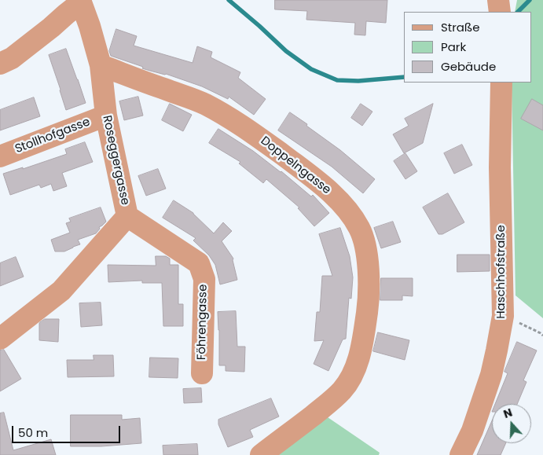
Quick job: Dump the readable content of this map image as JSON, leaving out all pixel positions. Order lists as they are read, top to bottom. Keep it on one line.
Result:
{"streets":{"street":["Stollhofgasse","Roseggergasse","Doppelngasse","Haschhofstraße","Föhrengasse"]},"crossings":[["Stollhofgasse","Roseggergasse"],["Roseggergasse","Doppelngasse"],["Roseggergasse","Föhrengasse"]],"legend":["Straße","Park","Gebäude"],"scale_bar":"50 m","north":"top"}
